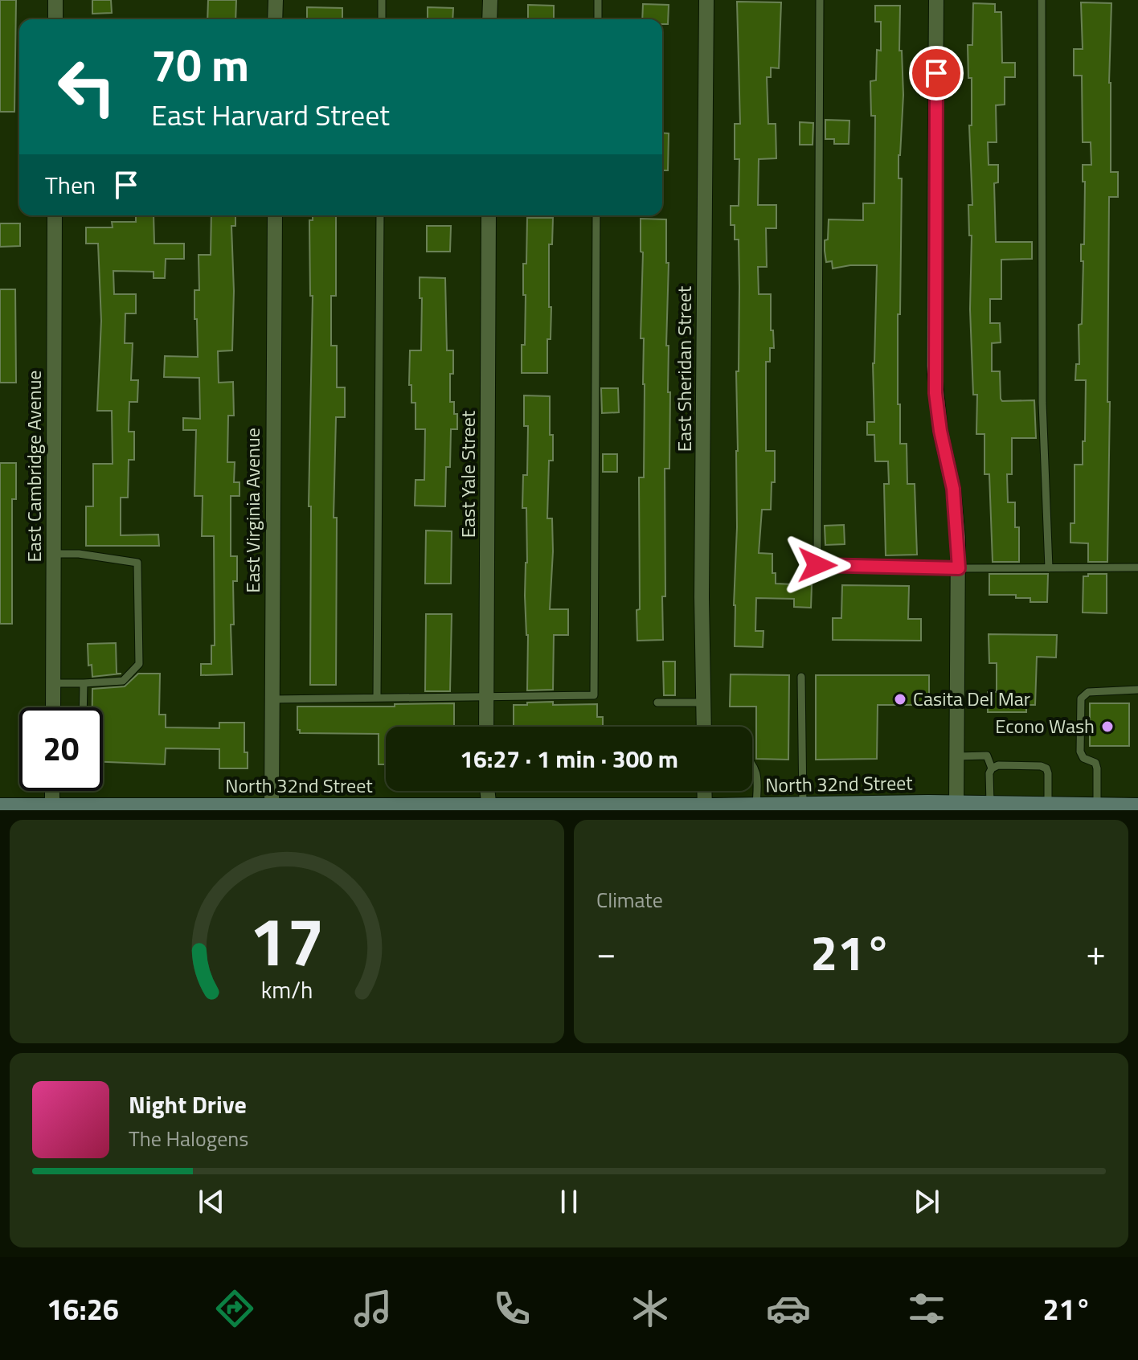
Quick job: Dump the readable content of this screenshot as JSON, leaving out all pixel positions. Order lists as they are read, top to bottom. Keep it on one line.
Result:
{"streets":{"main road":["North 32nd Street"],"street":["East Sheridan Street","East Cambridge Avenue","East Yale Street","East Virginia Avenue"]},"crossings":[["East Virginia Avenue","North 32nd Street"]],"places":["Casita Del Mar","Econo Wash"],"page":{"turn":["70 m","East Harvard Street"],"then":"Then","limit":"20","trip":"16:27 · 1 min · 300 m","tile":"Climate","heat":["−","21°","+"],"song":["Night Drive","The Halogens"],"tabs":["16:26","21°"],"gauge":["17","km/h"]}}
